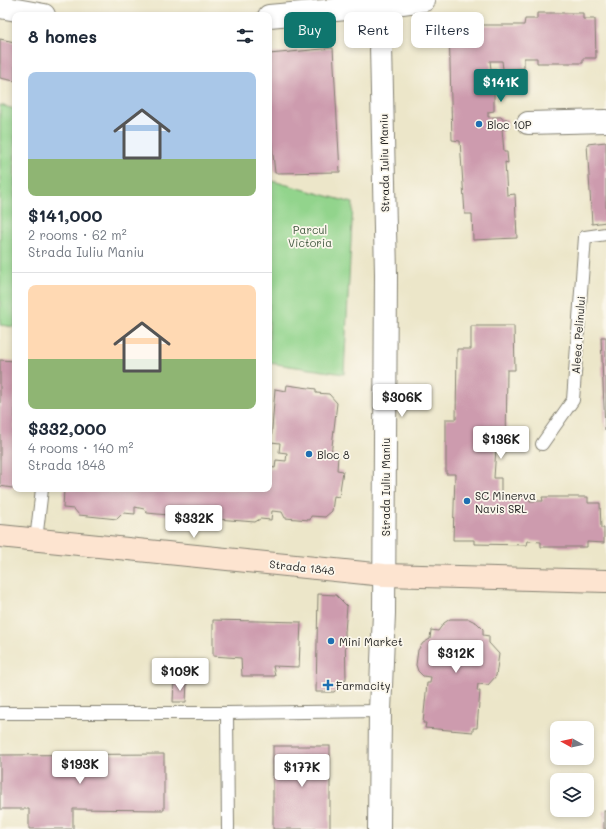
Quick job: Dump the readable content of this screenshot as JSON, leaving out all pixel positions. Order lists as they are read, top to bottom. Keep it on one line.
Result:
{"streets":{"main road":["Strada 1848"],"street":["Strada Iuliu Maniu"],"lane":["Aleea Pelinului"]},"crossings":[["Strada Iuliu Maniu","Strada 1848"]],"parks":["Parcul Victoria"],"places":{"other":["Bloc 10P","Bloc 8","SC Minerva Navis SRL","Mini Market"],"health":["Farmacity"]},"north":"left","page":{"chip":["Buy","Rent","Filters"],"heading":"8 homes","list":[{"name":"$141,000","note":"2 rooms · 62 m² · Strada Iuliu Maniu"},{"name":"$332,000","note":"4 rooms · 140 m² · Strada 1848"}],"price":["$141K","$306K","$136K","$332K","$312K","$109K","$193K","$177K"]}}
